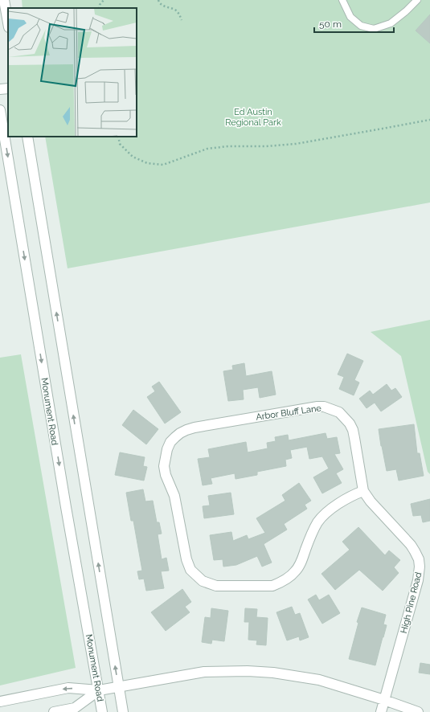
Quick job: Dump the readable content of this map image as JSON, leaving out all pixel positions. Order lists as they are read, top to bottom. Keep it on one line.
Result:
{"streets":{"street":["Monument Road","Arbor Bluff Lane","High Pine Road"]},"crossings":[["Arbor Bluff Lane","High Pine Road"]],"parks":["Ed Austin Regional Park"],"scale_bar":"50 m"}
